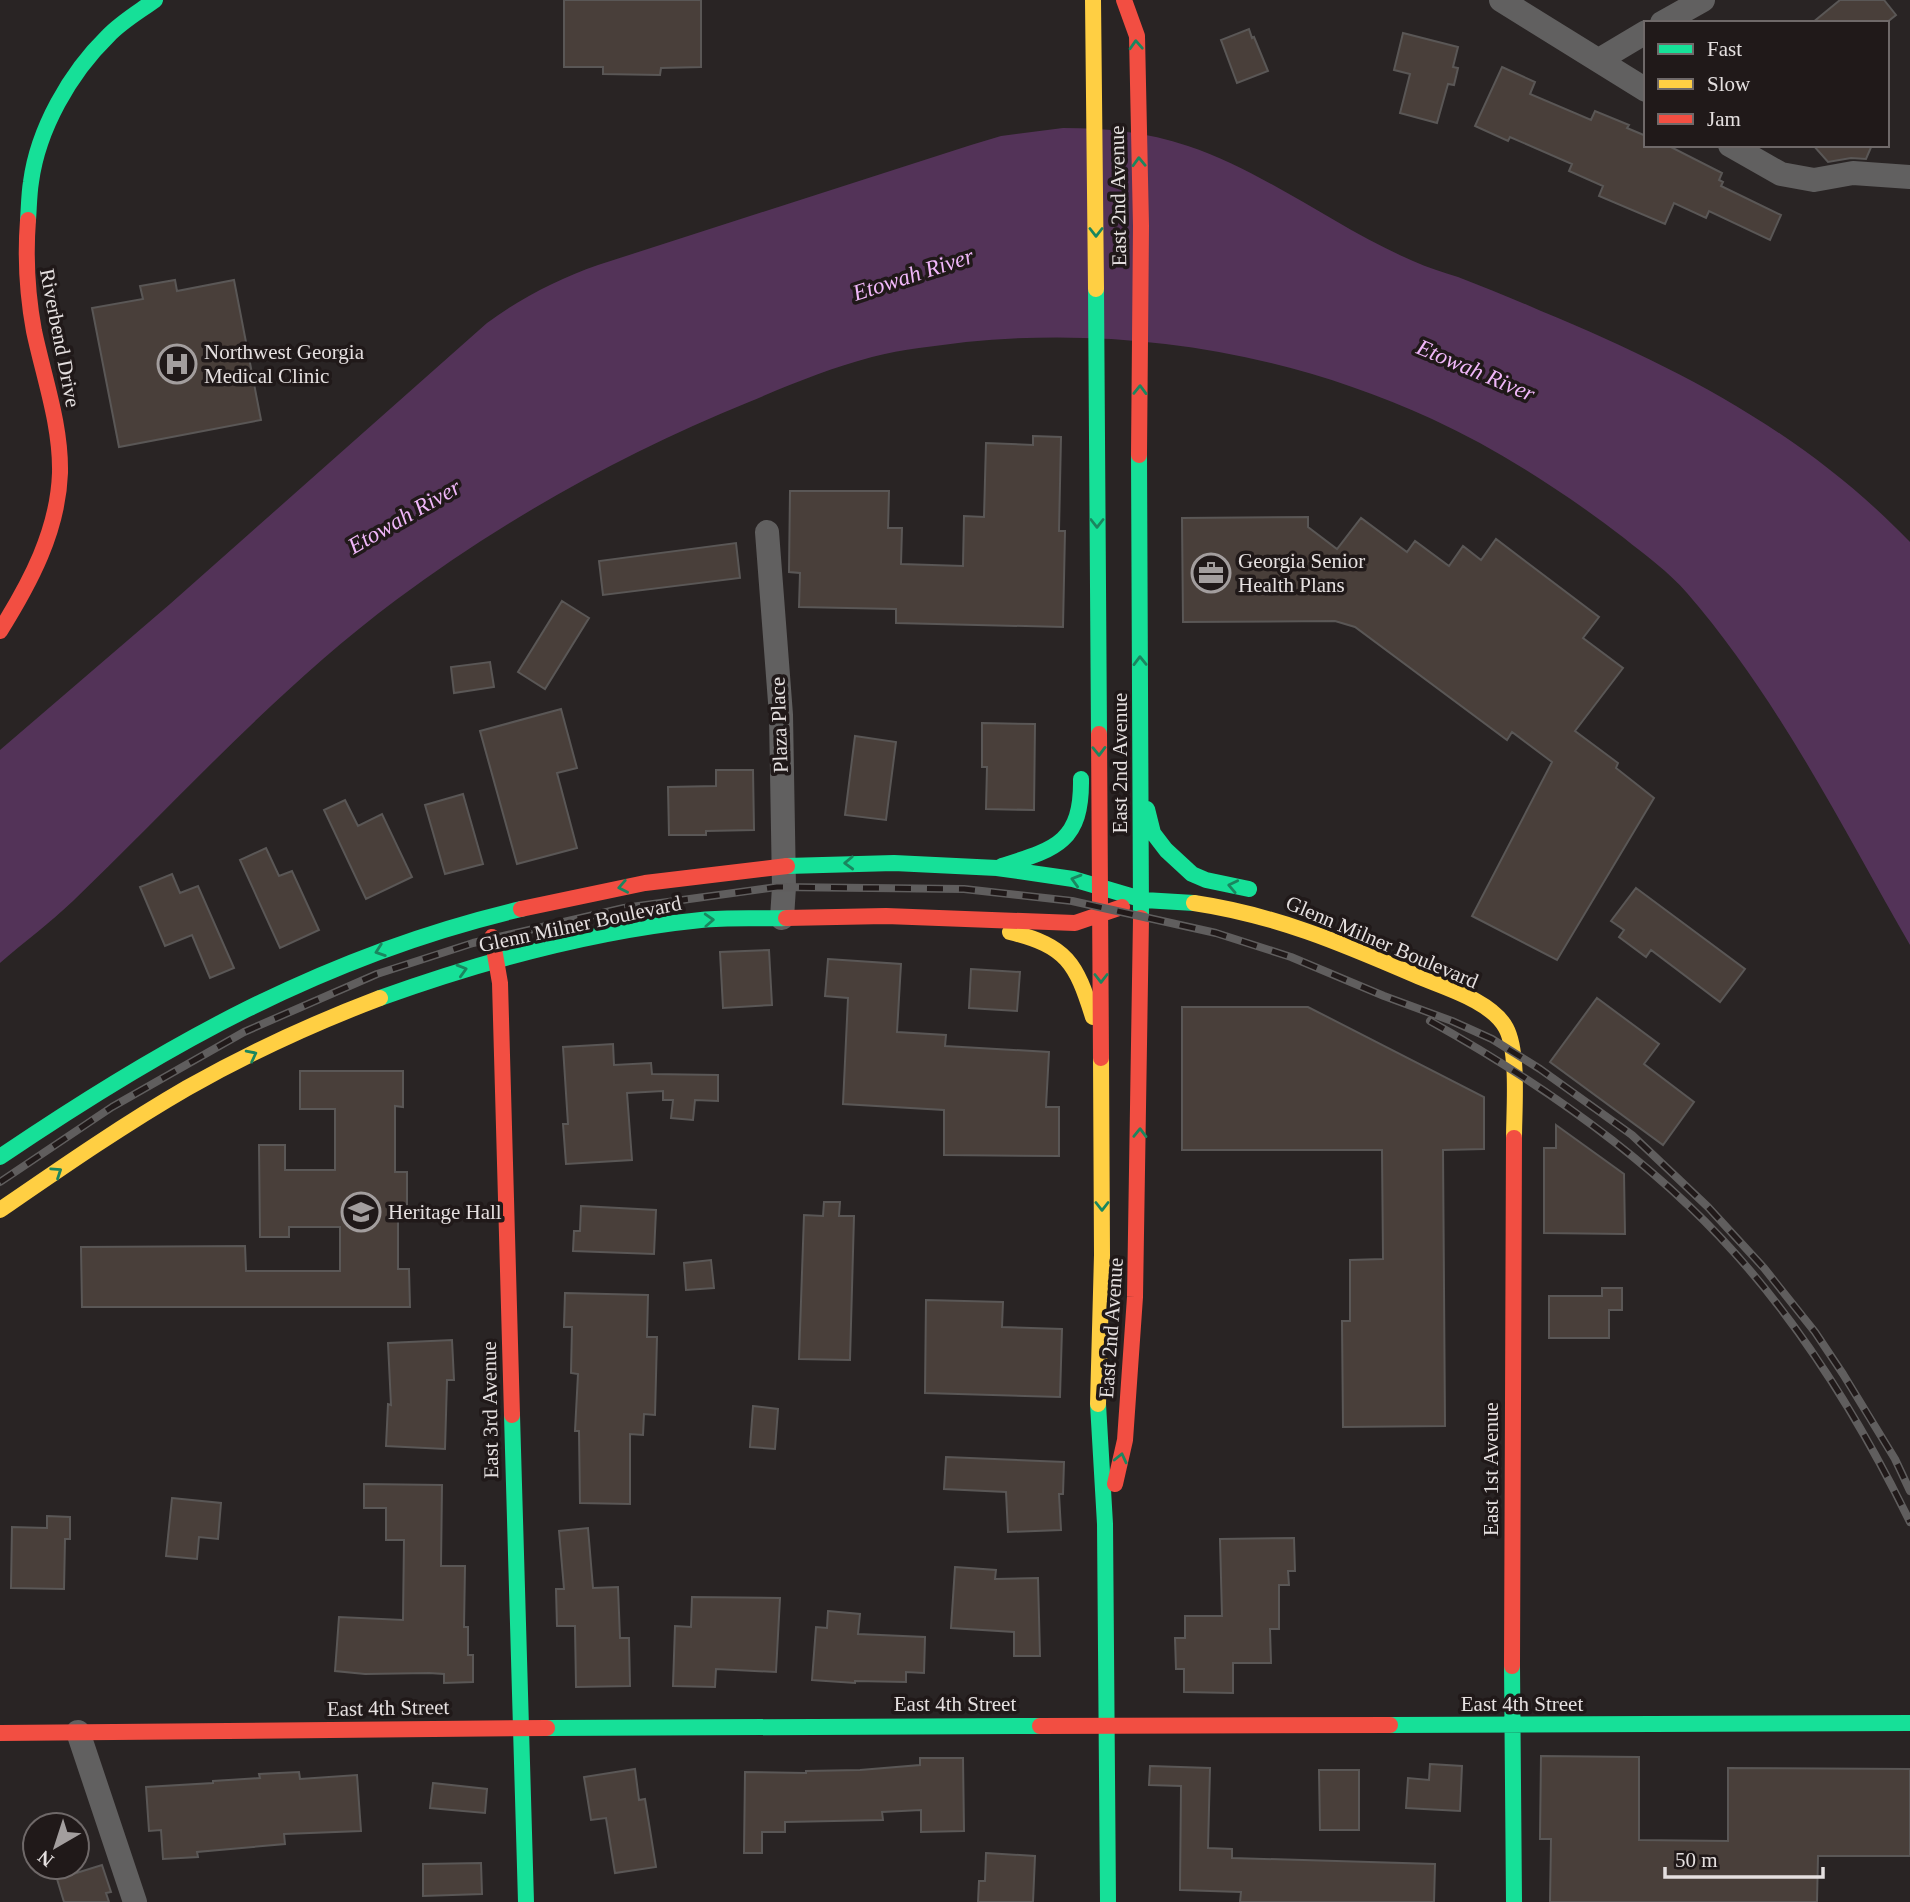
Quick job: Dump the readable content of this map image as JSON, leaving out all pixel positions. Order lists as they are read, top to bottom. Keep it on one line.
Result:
{"streets":{"street":["East 2nd Avenue","Riverbend Drive","Plaza Place","Glenn Milner Boulevard","East 3rd Avenue","East 1st Avenue","East 4th Street"]},"crossings":[["East 2nd Avenue","Glenn Milner Boulevard"],["East 2nd Avenue","East 4th Street"],["Plaza Place","Glenn Milner Boulevard"],["Glenn Milner Boulevard","East 3rd Avenue"],["Glenn Milner Boulevard","East 1st Avenue"],["East 3rd Avenue","East 4th Street"],["East 1st Avenue","East 4th Street"]],"water":["Etowah River"],"places":{"hospital":["Northwest Georgia Medical Clinic"],"office":["Georgia Senior Health Plans"],"school or university":["Heritage Hall"]},"legend":["Fast","Slow","Jam"],"scale_bar":"50 m","north":"bottom left"}
